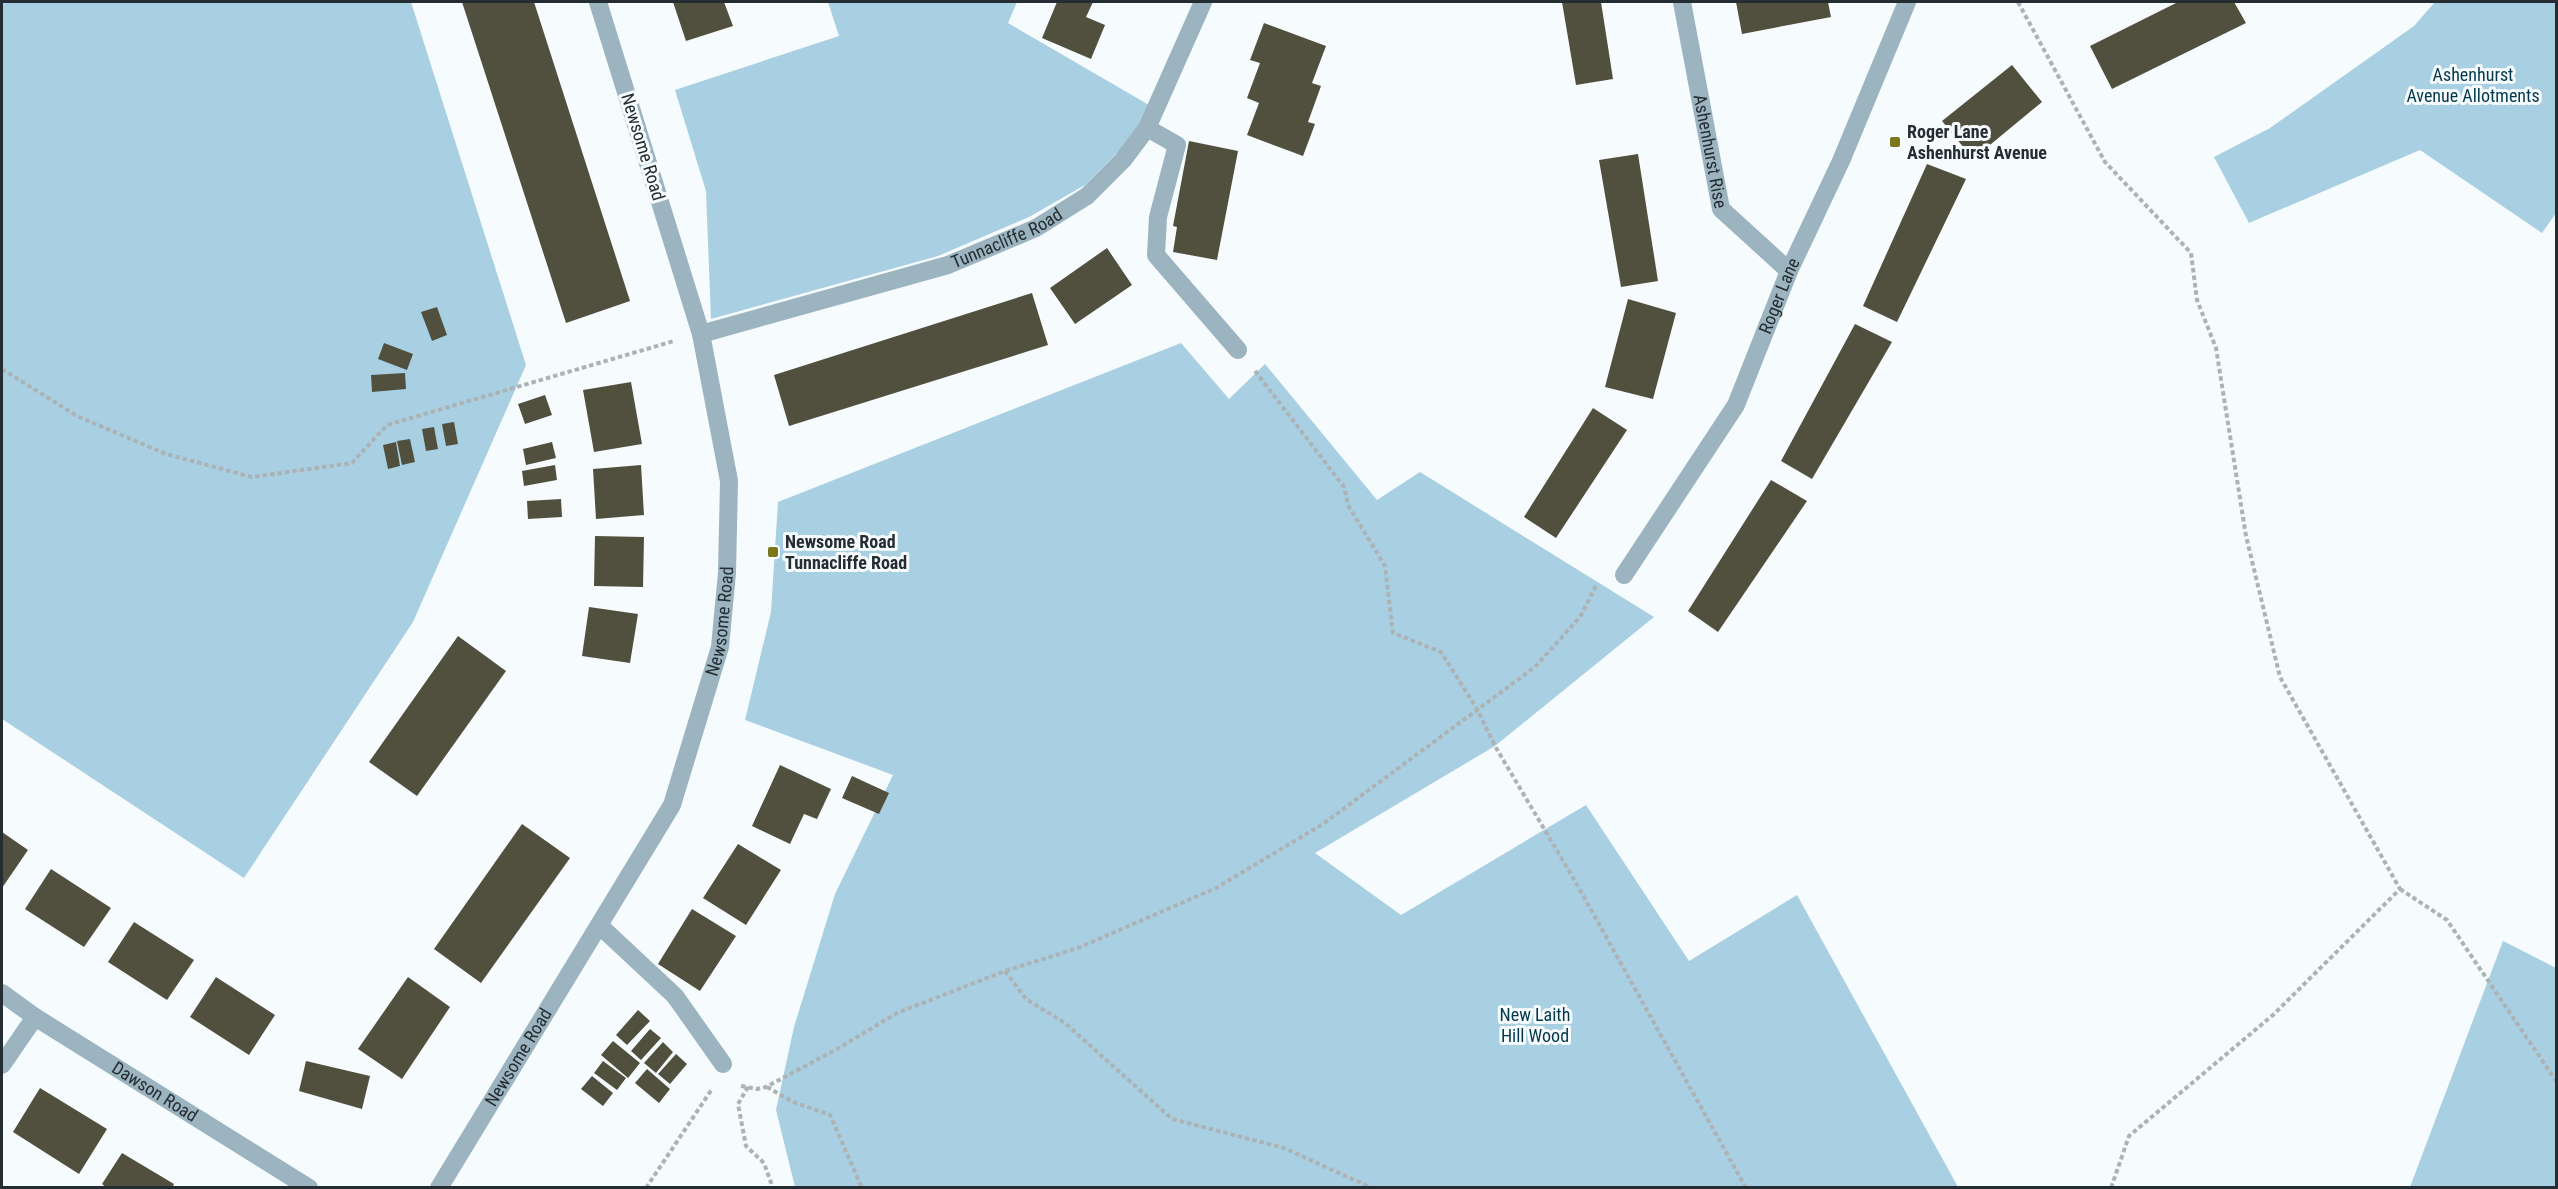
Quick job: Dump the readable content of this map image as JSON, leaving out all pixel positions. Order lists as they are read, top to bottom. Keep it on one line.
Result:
{"streets":{"street":["Newsome Road","Ashenhurst Rise","Tunnacliffe Road","Roger Lane","Dawson Road"]},"crossings":[["Newsome Road","Tunnacliffe Road"],["Ashenhurst Rise","Roger Lane"]],"parks":["Ashenhurst Avenue Allotments","New Laith Hill Wood"],"places":{"transit":["Roger Lane Ashenhurst Avenue","Newsome Road Tunnacliffe Road"]}}
